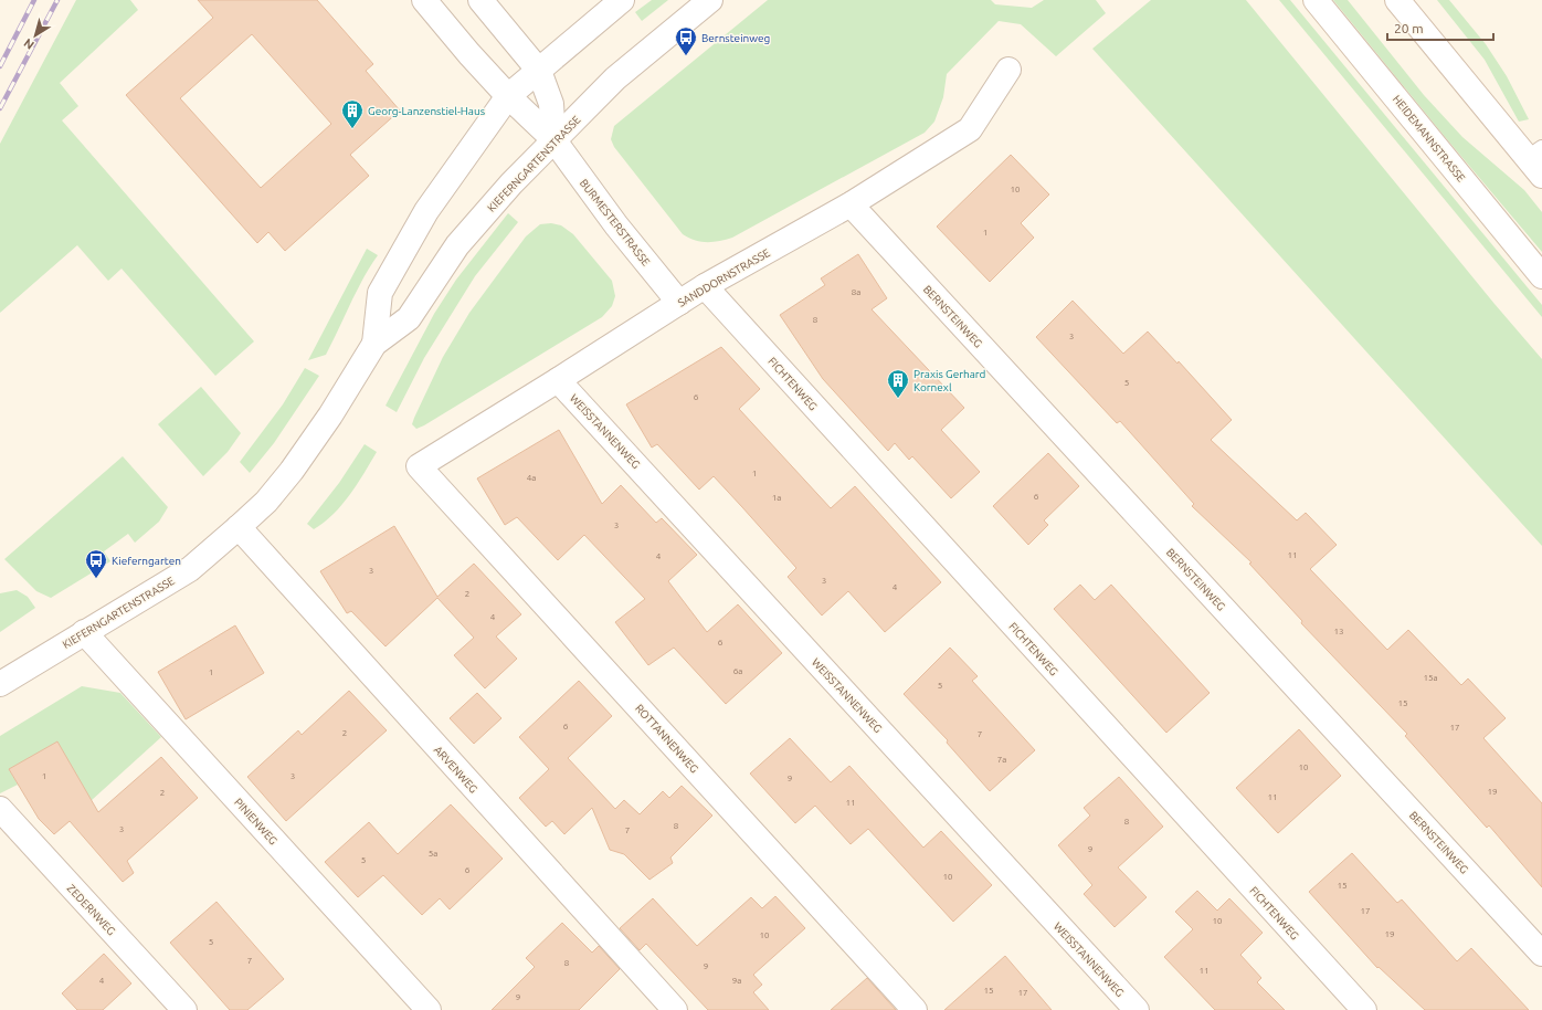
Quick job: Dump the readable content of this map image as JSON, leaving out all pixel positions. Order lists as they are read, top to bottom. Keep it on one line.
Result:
{"streets":{"street":["HEIDEMANNSTRASSE","KIEFERNGARTENSTRASSE","BURMESTERSTRASSE","SANDDORNSTRASSE","BERNSTEINWEG","FICHTENWEG","WEISSTANNENWEG","ROTTANNENWEG","ARVENWEG","PINIENWEG","ZEDERNWEG"]},"crossings":[["KIEFERNGARTENSTRASSE","BURMESTERSTRASSE"],["KIEFERNGARTENSTRASSE","ARVENWEG"],["KIEFERNGARTENSTRASSE","PINIENWEG"],["BURMESTERSTRASSE","SANDDORNSTRASSE"],["SANDDORNSTRASSE","BERNSTEINWEG"],["SANDDORNSTRASSE","FICHTENWEG"],["SANDDORNSTRASSE","WEISSTANNENWEG"],["SANDDORNSTRASSE","ROTTANNENWEG"]],"places":{"bus stop":["Bernsteinweg","Kieferngarten"],"building":["Georg-Lanzenstiel-Haus","Praxis Gerhard Kornexl"]},"house_numbers":["10","1","8a","8","3","5","6","1","4a","6","1a","3","11","4","3","3","4","2","4","13","6","6a","1","15a","5","15","6","17","2","7","7a","10","1","3","9","19","2","11","11","8","8","3","7","9","5a","5","6","10","15","17","10","19","10","5","7","8","9","11","4","9a","15","17","9"],"scale_bar":"20 m","north":"bottom left"}
